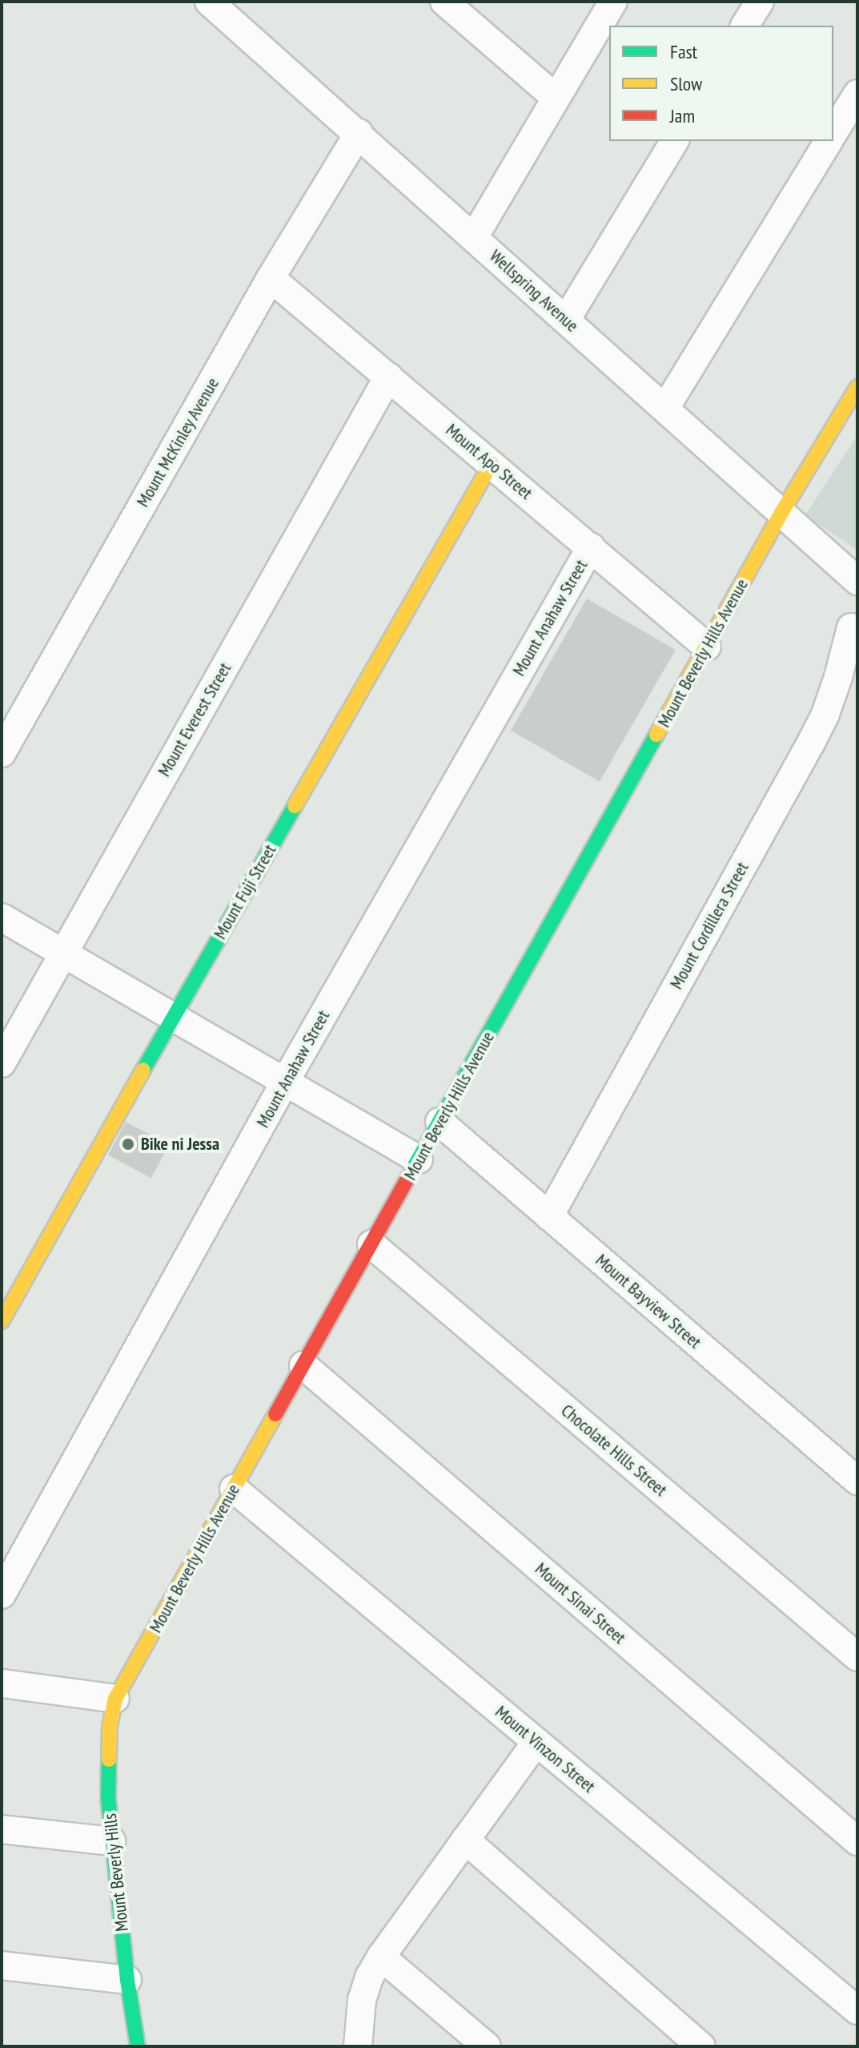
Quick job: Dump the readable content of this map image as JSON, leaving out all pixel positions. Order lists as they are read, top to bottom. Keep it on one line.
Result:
{"streets":{"street":["Wellspring Avenue","Mount McKinley Avenue","Mount Apo Street","Mount Anahaw Street","Mount Beverly Hills Avenue","Mount Everest Street","Mount Fuji Street","Mount Cordillera Street","Mount Bayview Street","Chocolate Hills Street","Mount Sinai Street","Mount Vinzon Street","Mount Beverly Hills"]},"crossings":[["Wellspring Avenue","Mount McKinley Avenue"],["Wellspring Avenue","Mount Beverly Hills Avenue"],["Mount McKinley Avenue","Mount Apo Street"],["Mount Apo Street","Mount Anahaw Street"],["Mount Apo Street","Mount Beverly Hills Avenue"],["Mount Apo Street","Mount Everest Street"],["Mount Apo Street","Mount Fuji Street"],["Mount Beverly Hills Avenue","Mount Bayview Street"],["Mount Beverly Hills Avenue","Chocolate Hills Street"],["Mount Beverly Hills Avenue","Mount Sinai Street"],["Mount Beverly Hills Avenue","Mount Vinzon Street"],["Mount Beverly Hills Avenue","Mount Beverly Hills"],["Mount Cordillera Street","Mount Bayview Street"]],"places":["Bike ni Jessa"],"legend":["Fast","Slow","Jam"]}
